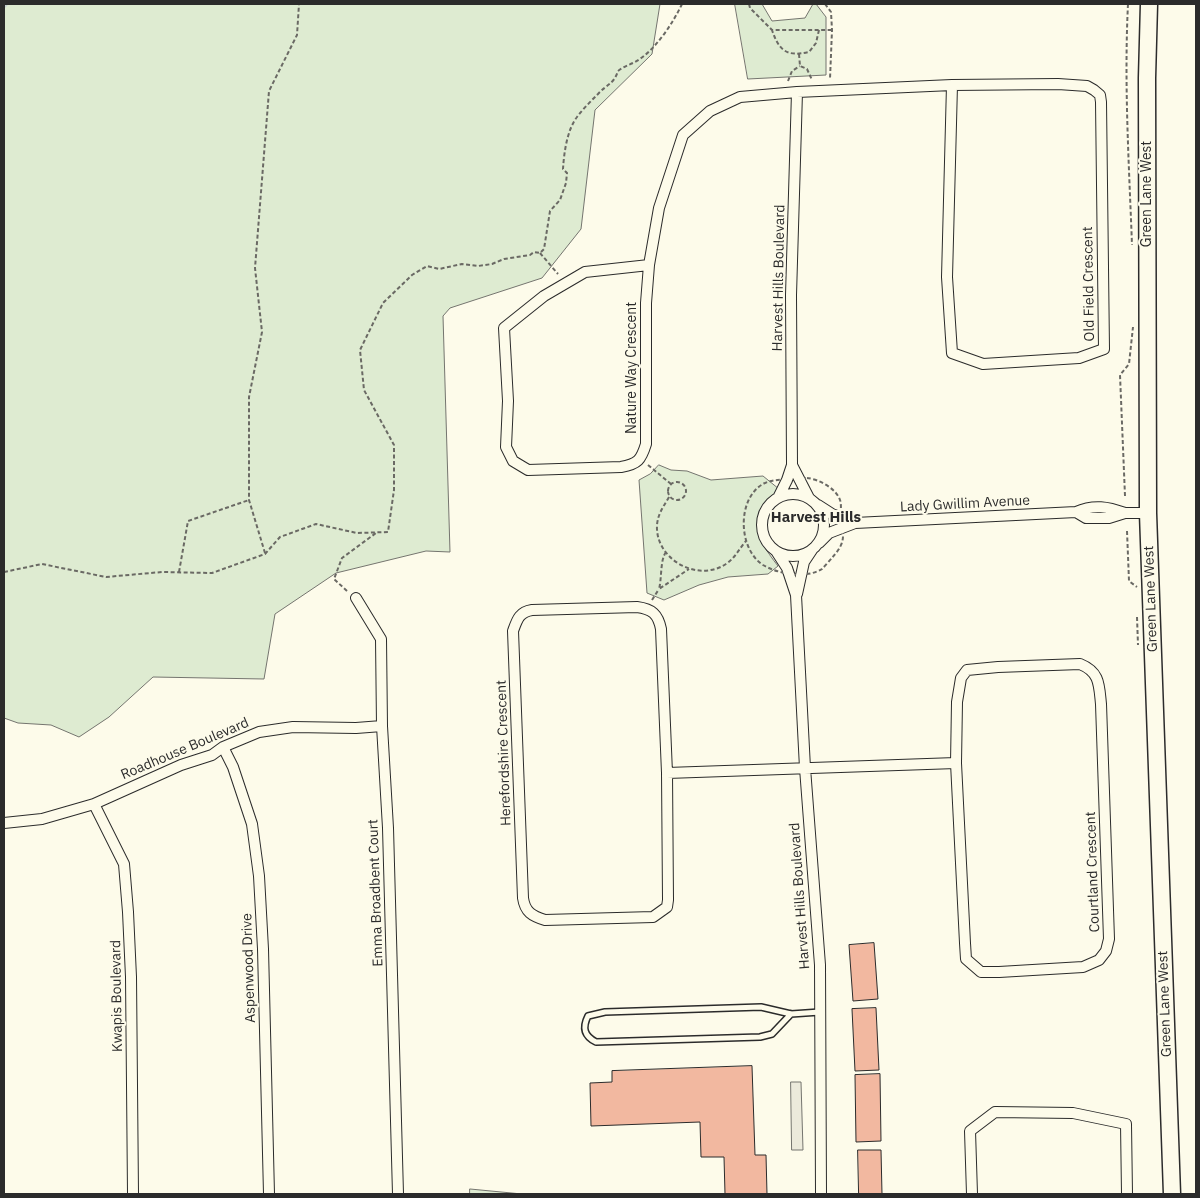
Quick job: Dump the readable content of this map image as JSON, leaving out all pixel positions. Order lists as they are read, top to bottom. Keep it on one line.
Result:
{"streets":{"main road":["Green Lane West"],"street":["Harvest Hills Boulevard","Old Field Crescent","Nature Way Crescent","Lady Gwillim Avenue","Roadhouse Boulevard","Herefordshire Crescent","Courtland Crescent","Emma Broadbent Court","Aspenwood Drive","Kwapis Boulevard"]},"crossings":[["Green Lane West","Lady Gwillim Avenue"],["Harvest Hills Boulevard","Old Field Crescent"],["Harvest Hills Boulevard","Nature Way Crescent"],["Harvest Hills Boulevard","Lady Gwillim Avenue"],["Old Field Crescent","Nature Way Crescent"],["Roadhouse Boulevard","Emma Broadbent Court"],["Roadhouse Boulevard","Aspenwood Drive"],["Roadhouse Boulevard","Kwapis Boulevard"]],"districts":["Harvest Hills"]}
